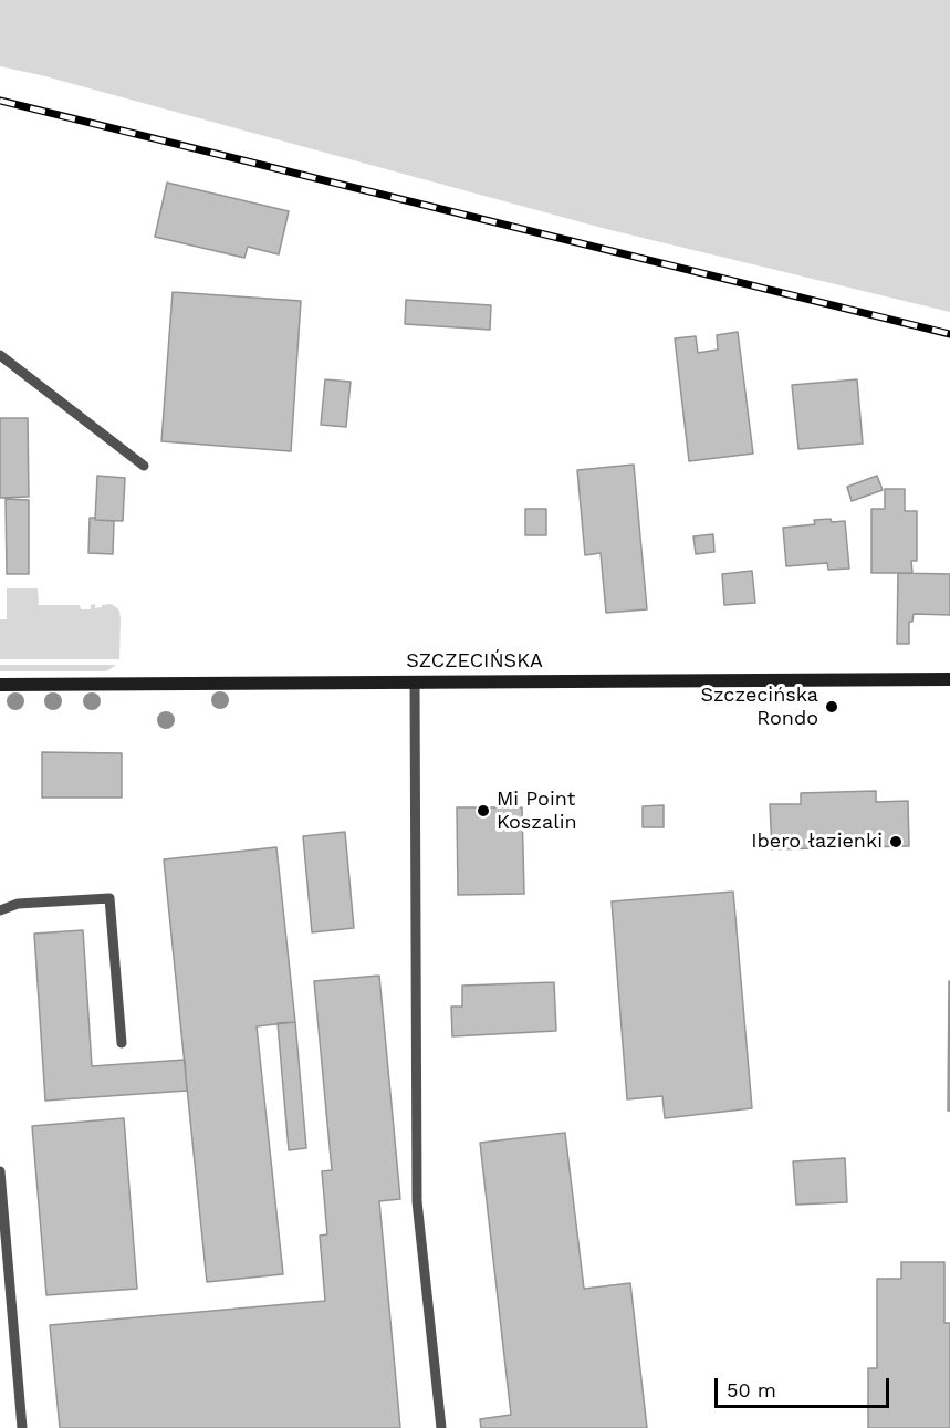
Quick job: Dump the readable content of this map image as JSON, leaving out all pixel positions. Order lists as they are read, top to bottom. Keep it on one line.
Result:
{"streets":{"street":["SZCZECIŃSKA"]},"places":["Szczecińska Rondo","Mi Point Koszalin","Ibero łazienki"],"scale_bar":"50 m"}
